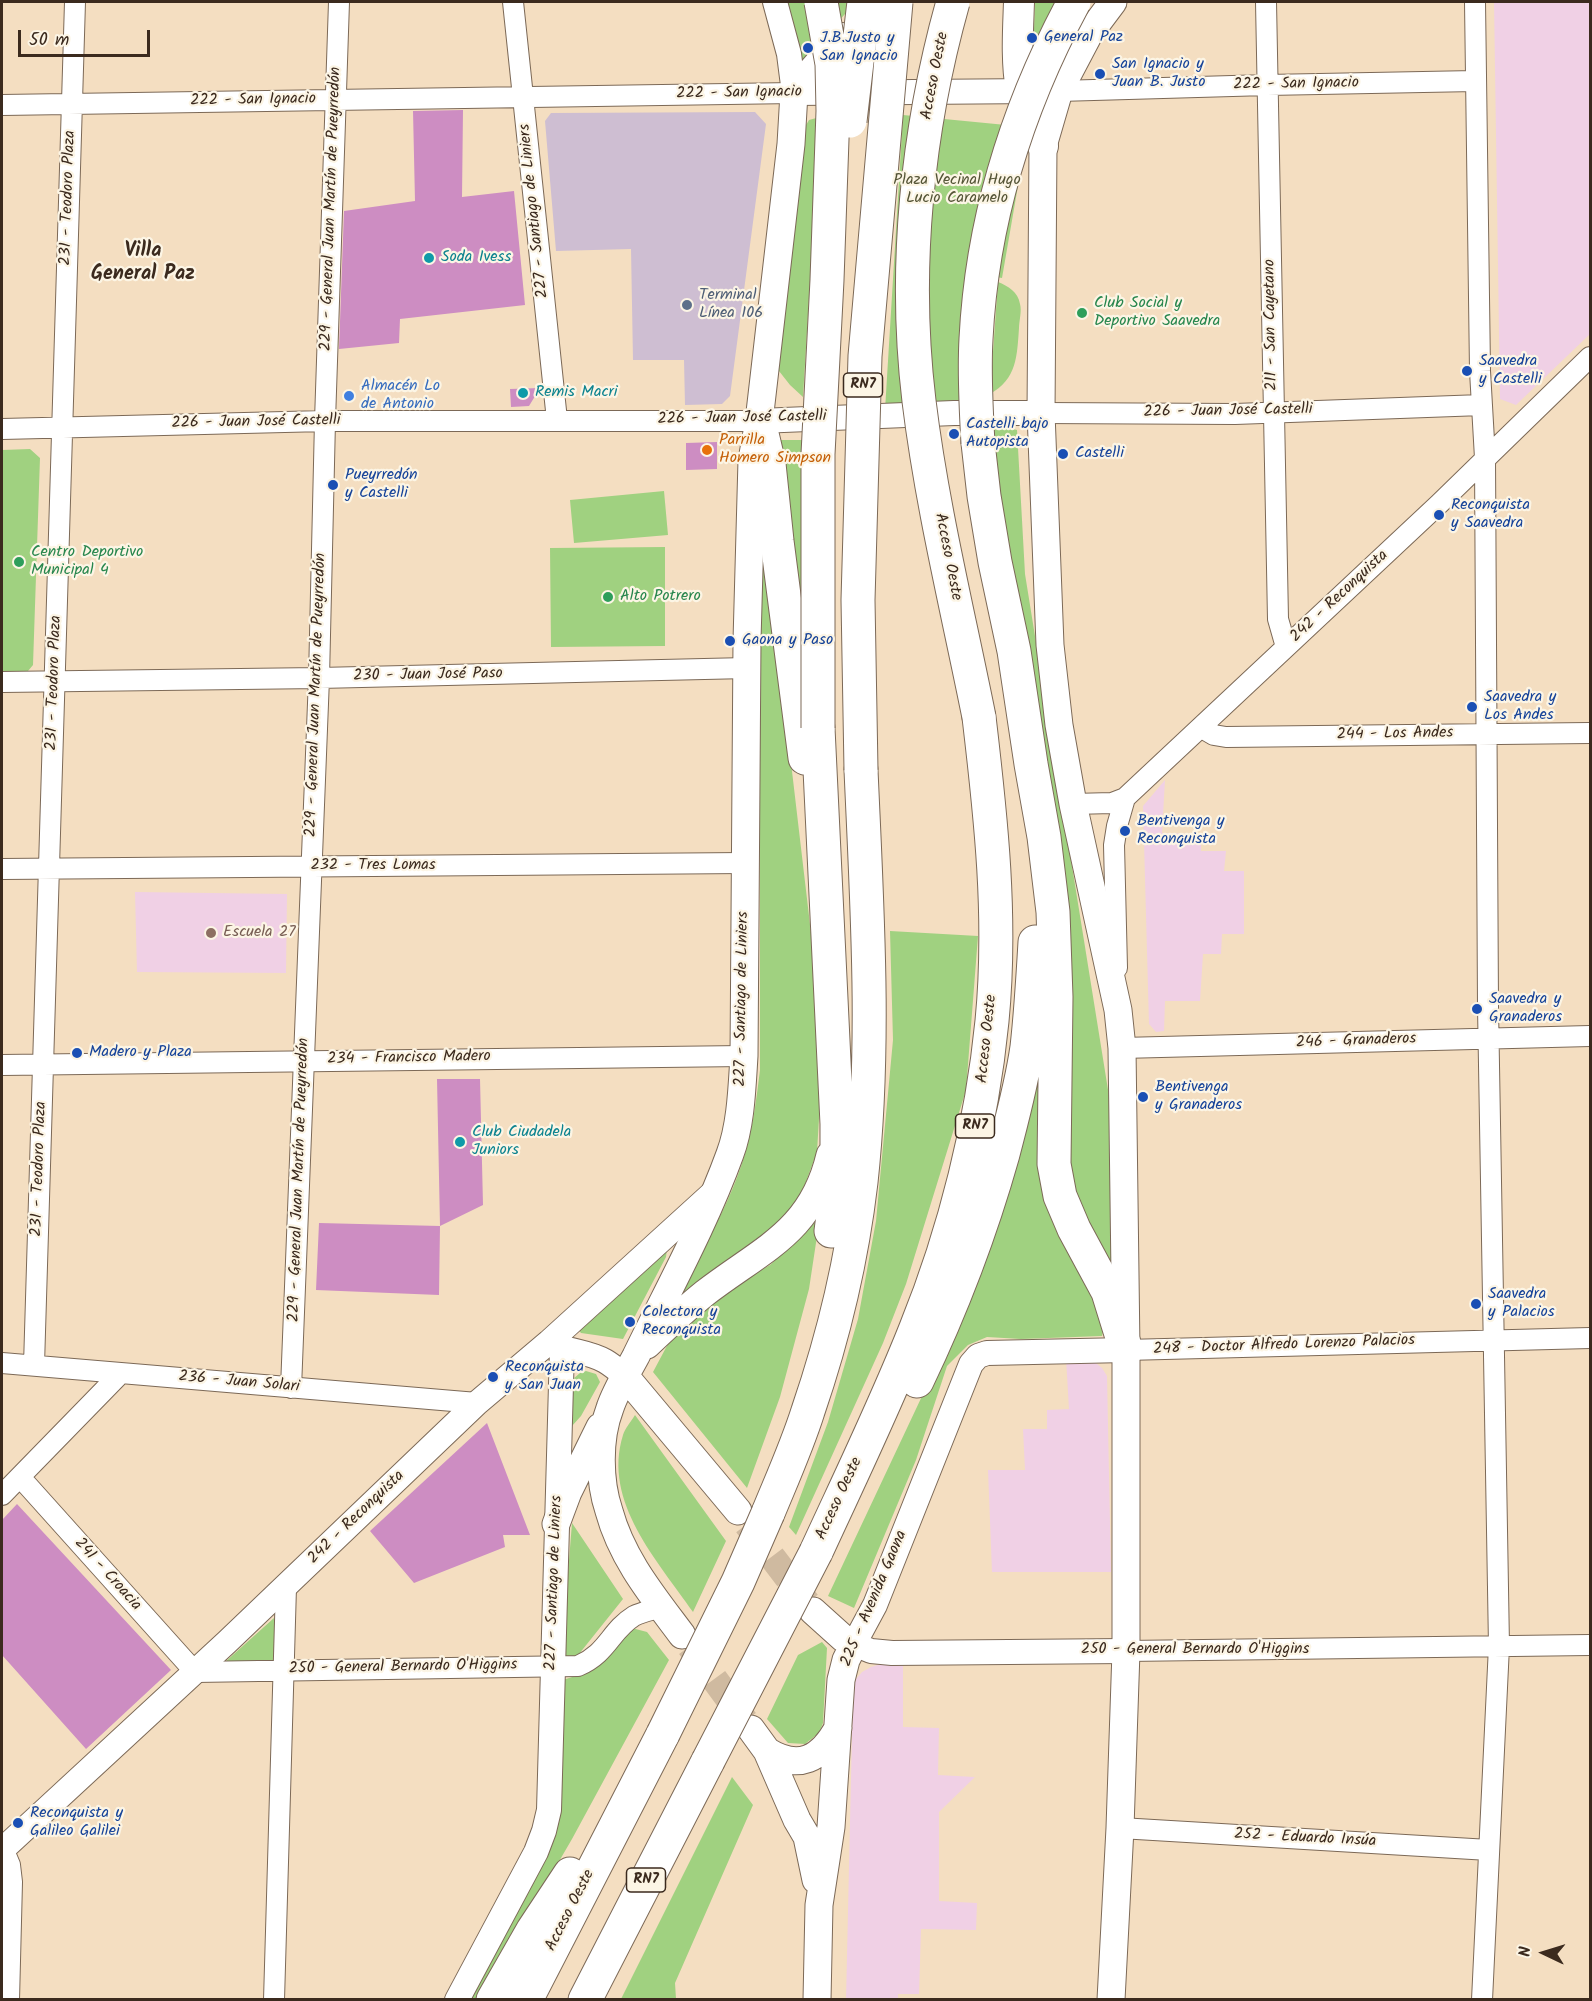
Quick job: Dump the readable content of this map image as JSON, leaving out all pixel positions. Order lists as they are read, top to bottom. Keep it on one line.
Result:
{"streets":{"highway":["Acceso Oeste","RN7"],"main road":["227 - Santiago de Liniers","225 - Avenida Gaona","250 - General Bernardo O'Higgins"],"street":["222 - San Ignacio","231 - Teodoro Plaza","229 - General Juan Martín de Pueyrredón","211 - San Cayetano","226 - Juan José Castelli","242 - Reconquista","230 - Juan José Paso","244 - Los Andes","232 - Tres Lomas","246 - Granaderos","234 - Francisco Madero","248 - Doctor Alfredo Lorenzo Palacios","236 - Juan Solari","241 - Croacia","252 - Eduardo Insúa"]},"crossings":[["222 - San Ignacio","231 - Teodoro Plaza"],["222 - San Ignacio","229 - General Juan Martín de Pueyrredón"],["222 - San Ignacio","227 - Santiago de Liniers"],["222 - San Ignacio","211 - San Cayetano"],["231 - Teodoro Plaza","226 - Juan José Castelli"],["231 - Teodoro Plaza","230 - Juan José Paso"],["231 - Teodoro Plaza","232 - Tres Lomas"],["231 - Teodoro Plaza","234 - Francisco Madero"],["231 - Teodoro Plaza","236 - Juan Solari"],["229 - General Juan Martín de Pueyrredón","226 - Juan José Castelli"],["229 - General Juan Martín de Pueyrredón","230 - Juan José Paso"],["229 - General Juan Martín de Pueyrredón","232 - Tres Lomas"],["229 - General Juan Martín de Pueyrredón","234 - Francisco Madero"],["229 - General Juan Martín de Pueyrredón","236 - Juan Solari"],["227 - Santiago de Liniers","226 - Juan José Castelli"],["227 - Santiago de Liniers","242 - Reconquista"],["227 - Santiago de Liniers","230 - Juan José Paso"],["227 - Santiago de Liniers","232 - Tres Lomas"],["227 - Santiago de Liniers","234 - Francisco Madero"],["227 - Santiago de Liniers","250 - General Bernardo O'Higgins"],["211 - San Cayetano","226 - Juan José Castelli"],["211 - San Cayetano","242 - Reconquista"],["242 - Reconquista","244 - Los Andes"],["242 - Reconquista","236 - Juan Solari"],["242 - Reconquista","241 - Croacia"],["242 - Reconquista","250 - General Bernardo O'Higgins"],["248 - Doctor Alfredo Lorenzo Palacios","225 - Avenida Gaona"],["241 - Croacia","250 - General Bernardo O'Higgins"],["225 - Avenida Gaona","250 - General Bernardo O'Higgins"]],"districts":["Villa General Paz"],"parks":["Plaza Vecinal Hugo Lucio Caramelo"],"places":["General Paz","J.B.Justo y San Ignacio","San Ignacio y Juan B. Justo","Soda Ivess","Terminal Línea 106","Club Social y Deportivo Saavedra","Saavedra y Castelli","Remis Macri","Almacén Lo de Antonio","Castelli bajo Autopista","Parrilla Homero Simpson","Castelli","Pueyrredón y Castelli","Reconquista y Saavedra","Centro Deportivo Municipal 4","Alto Potrero","Gaona y Paso","Saavedra y Los Andes","Bentivenga y Reconquista","Escuela 27","Saavedra y Granaderos","Madero y Plaza","Bentivenga y Granaderos","Club Ciudadela Juniors","Saavedra y Palacios","Colectora y Reconquista","Reconquista y San Juan","Reconquista y Galileo Galilei"],"scale_bar":"50 m","north":"left"}
